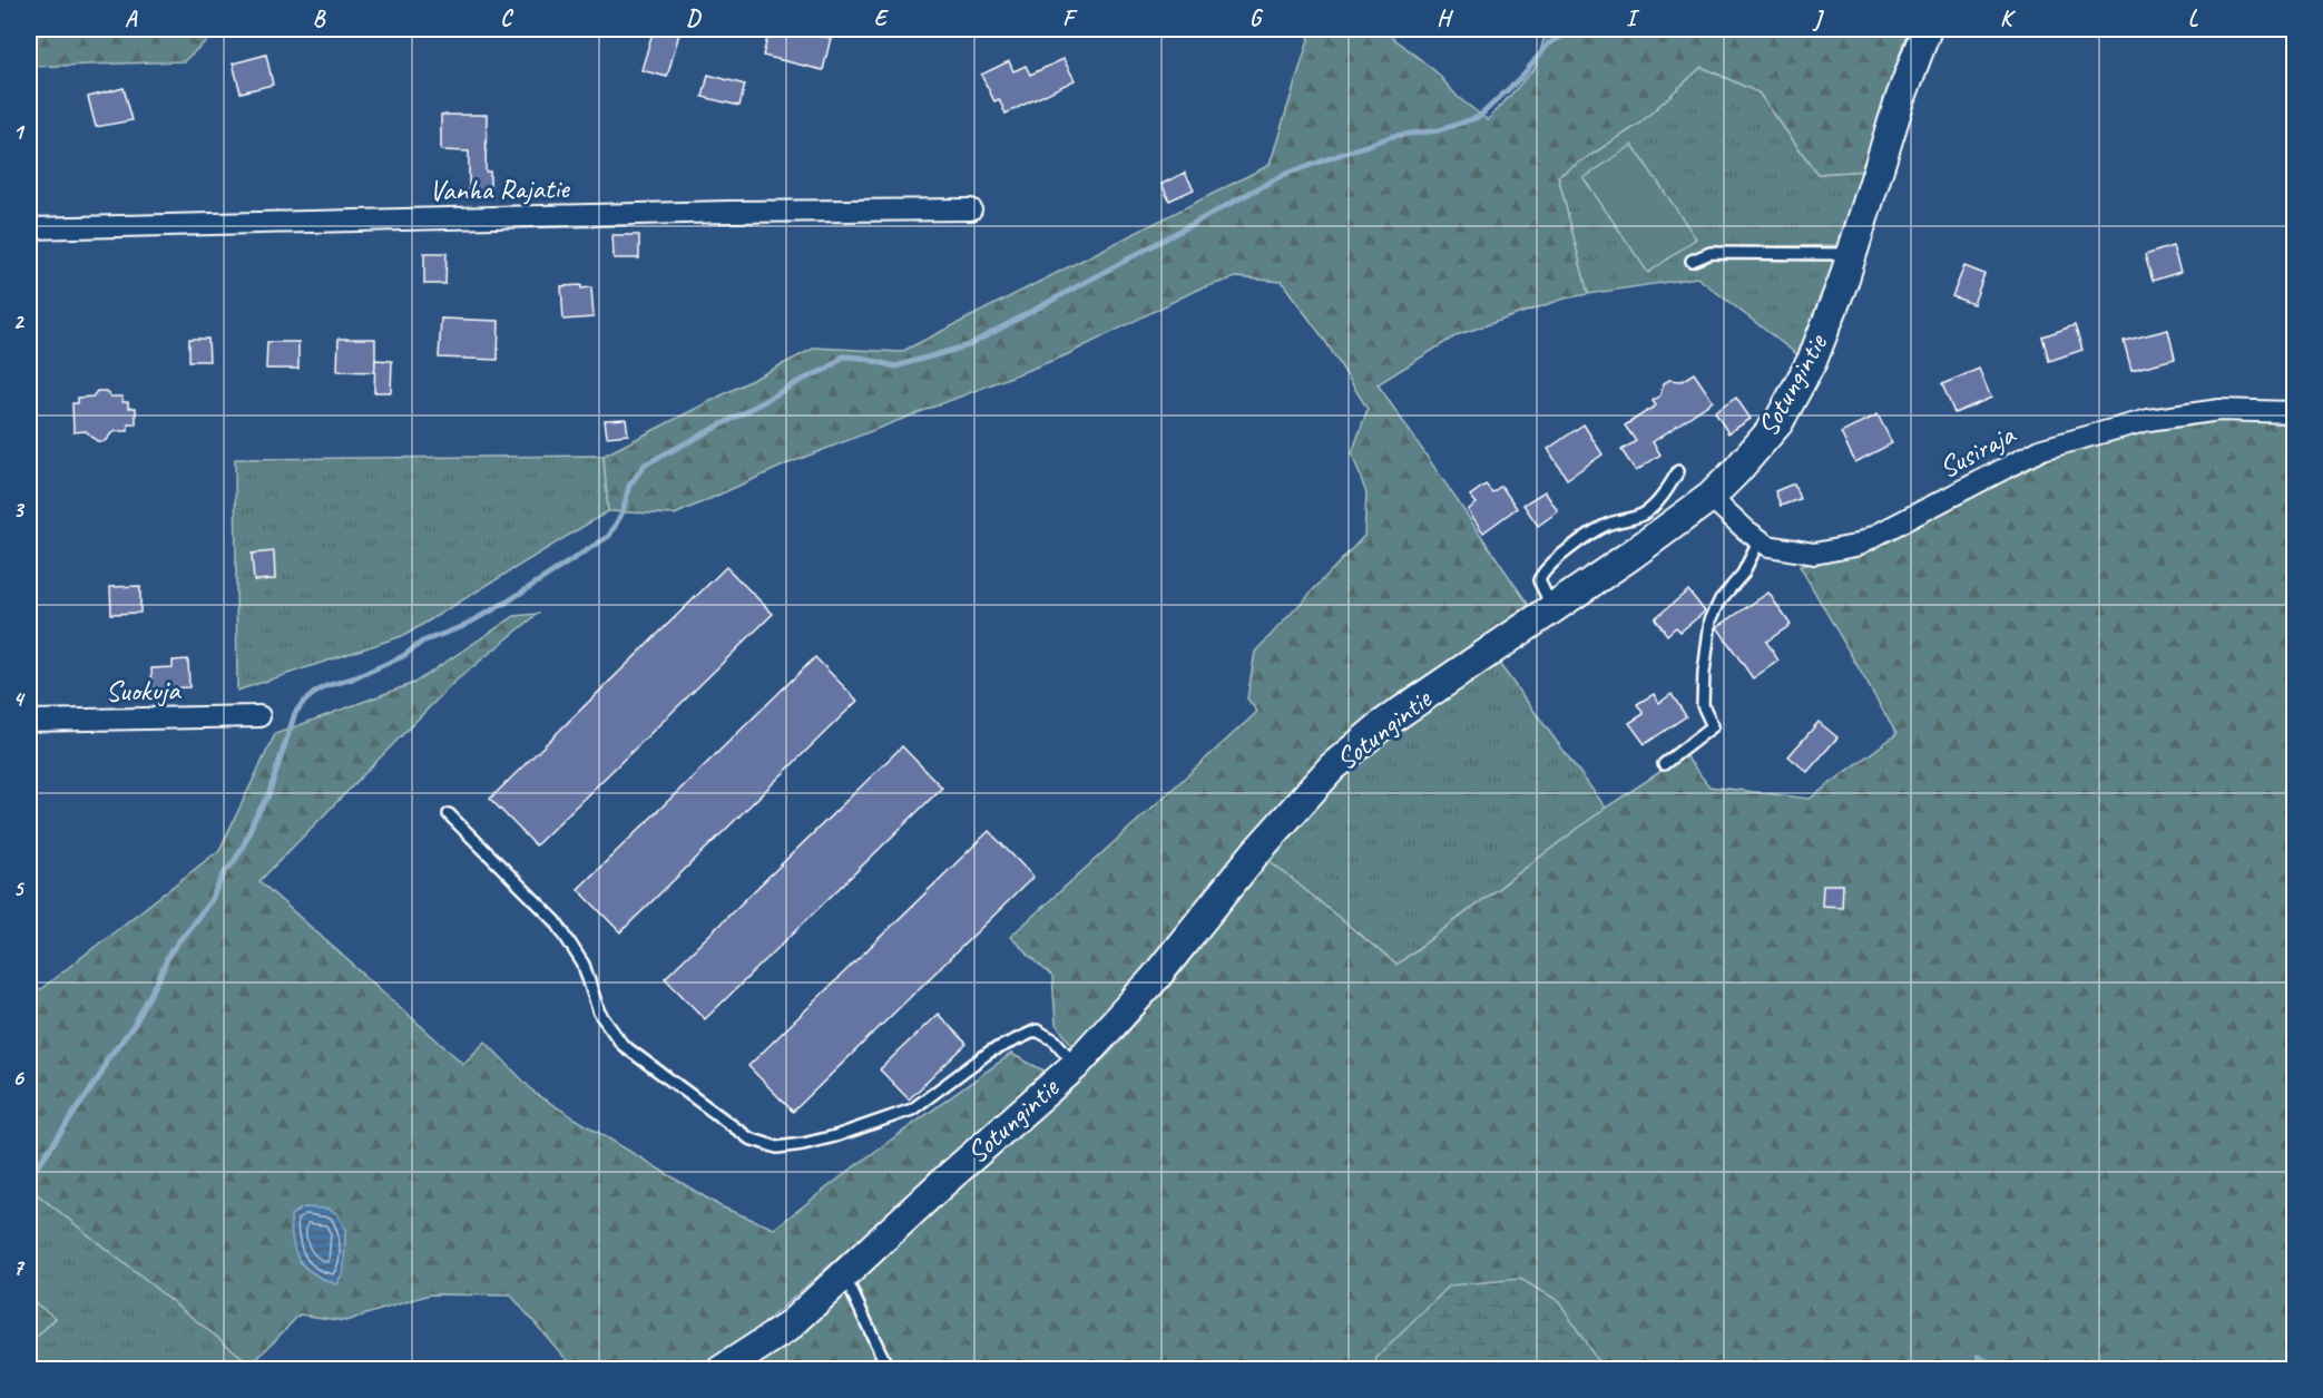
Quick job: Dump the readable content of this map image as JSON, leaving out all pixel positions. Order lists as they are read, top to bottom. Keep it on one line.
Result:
{"streets":{"street":["Vanha Rajatie","Sotungintie","Susiraja","Suokuja"]},"crossings":[["Sotungintie","Susiraja"]],"grid":{"columns":["A","B","C","D","E","F","G","H","I","J","K","L"],"rows":["1","2","3","4","5","6","7"]}}
